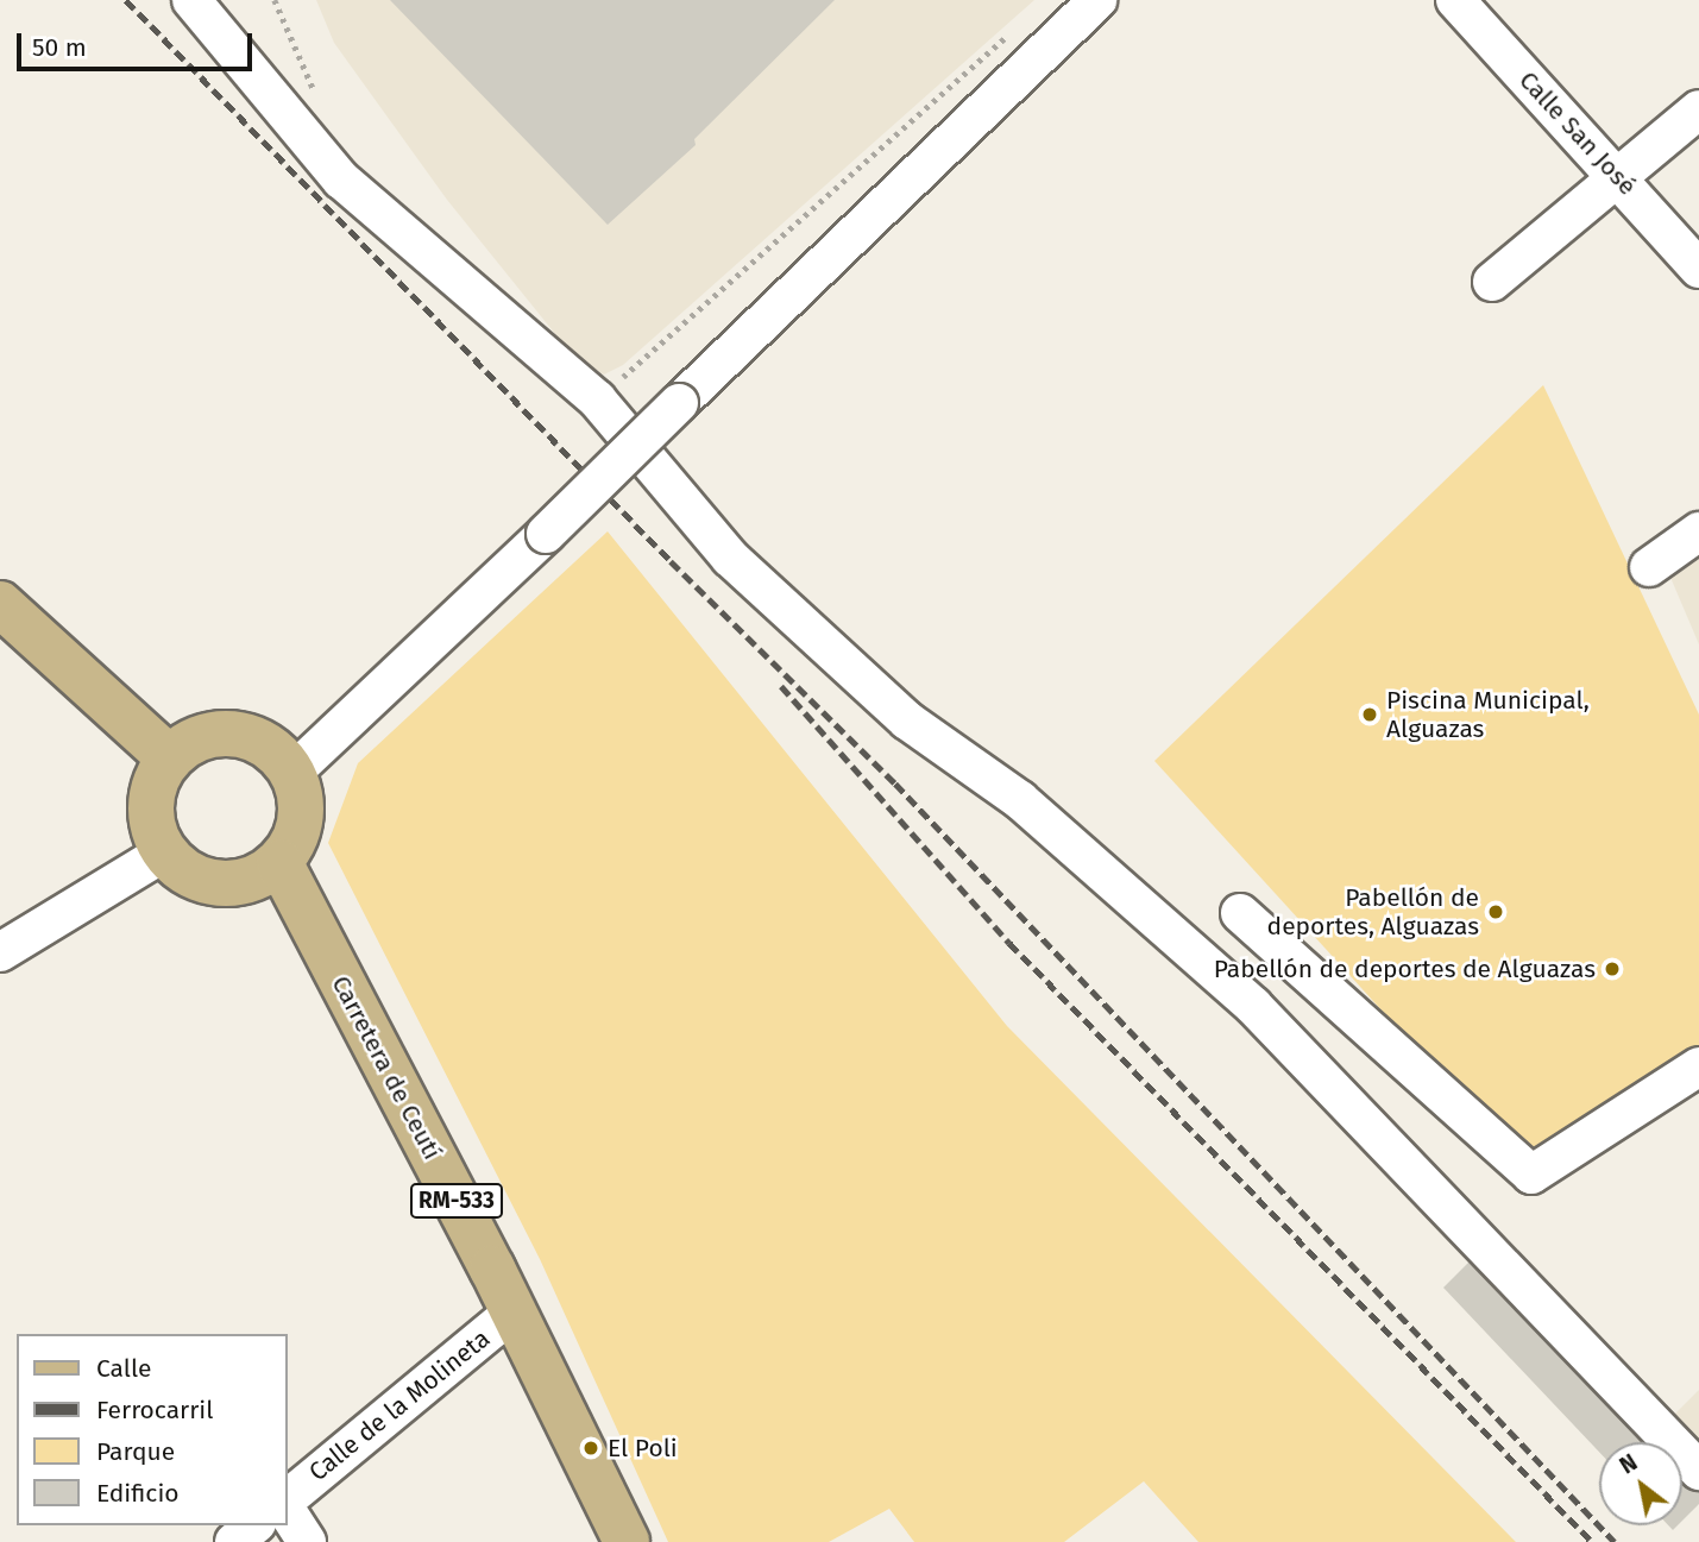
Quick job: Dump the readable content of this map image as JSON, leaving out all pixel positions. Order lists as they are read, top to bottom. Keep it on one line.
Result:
{"streets":{"main road":["Carretera de Ceutí","RM-533"],"street":["Calle San José","Calle de la Molineta"]},"crossings":[["Carretera de Ceutí","Calle de la Molineta"]],"places":["Piscina Municipal, Alguazas","Pabellón de deportes, Alguazas","Pabellón de deportes de Alguazas","El Poli"],"legend":["Calle","Ferrocarril","Parque","Edificio"],"scale_bar":"50 m","north":"top left"}
